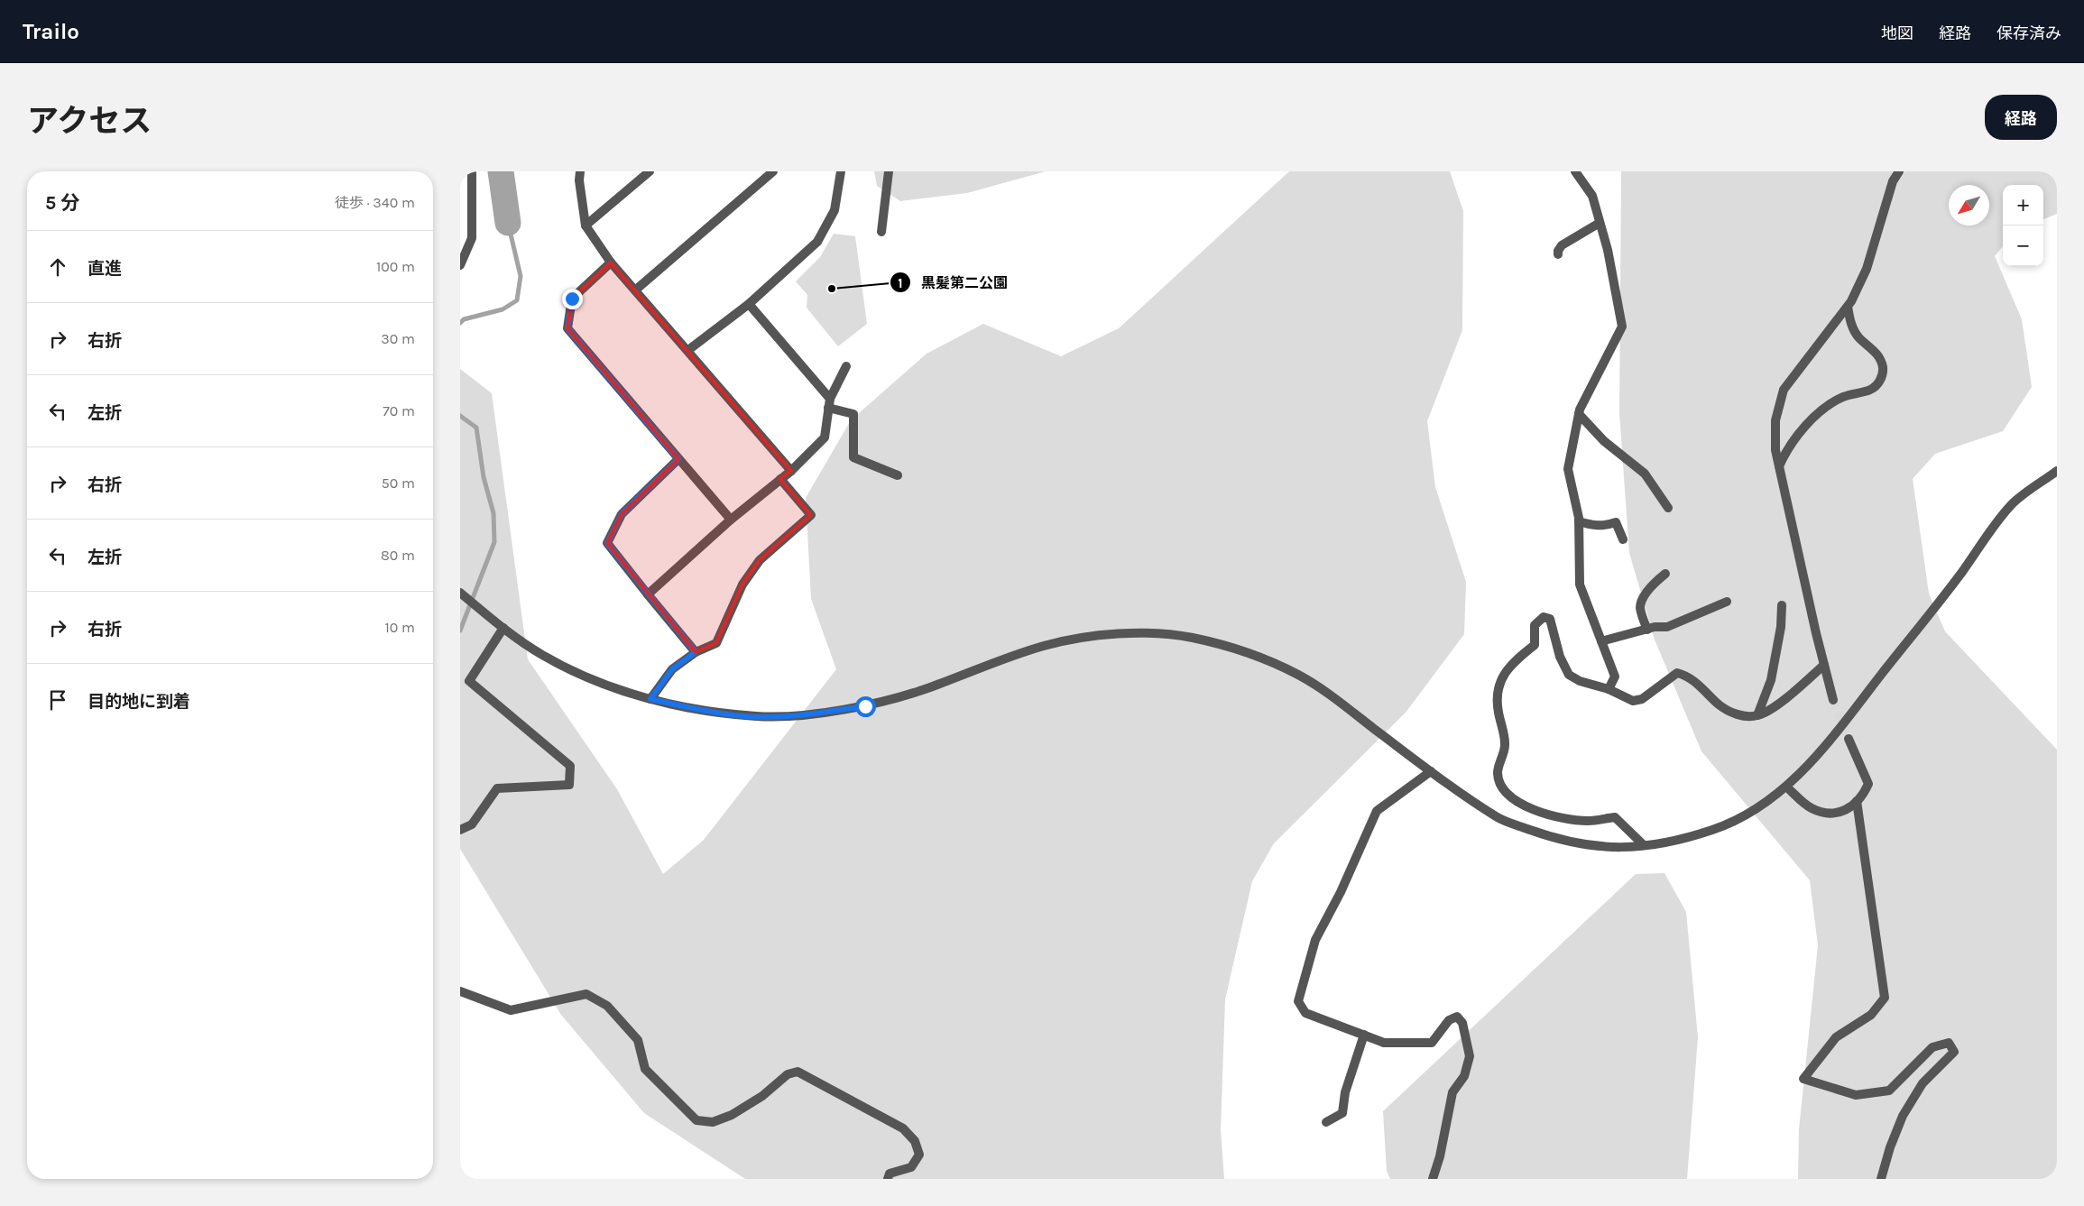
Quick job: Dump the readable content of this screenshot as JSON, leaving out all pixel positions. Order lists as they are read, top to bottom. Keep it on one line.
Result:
{"places":["黒髪第二公園"],"north":"bottom left","page":{"header":"Trailo","nav":["地図","経路","保存済み"],"title":"アクセス","buttons":"経路","heading":["5 分","徒歩 · 340 m"],"map_buttons":["+","−"],"list":[["直進","100 m"],["右折","30 m"],["左折","70 m"],["右折","50 m"],["左折","80 m"],["右折","10 m"],"目的地に到着"]}}
